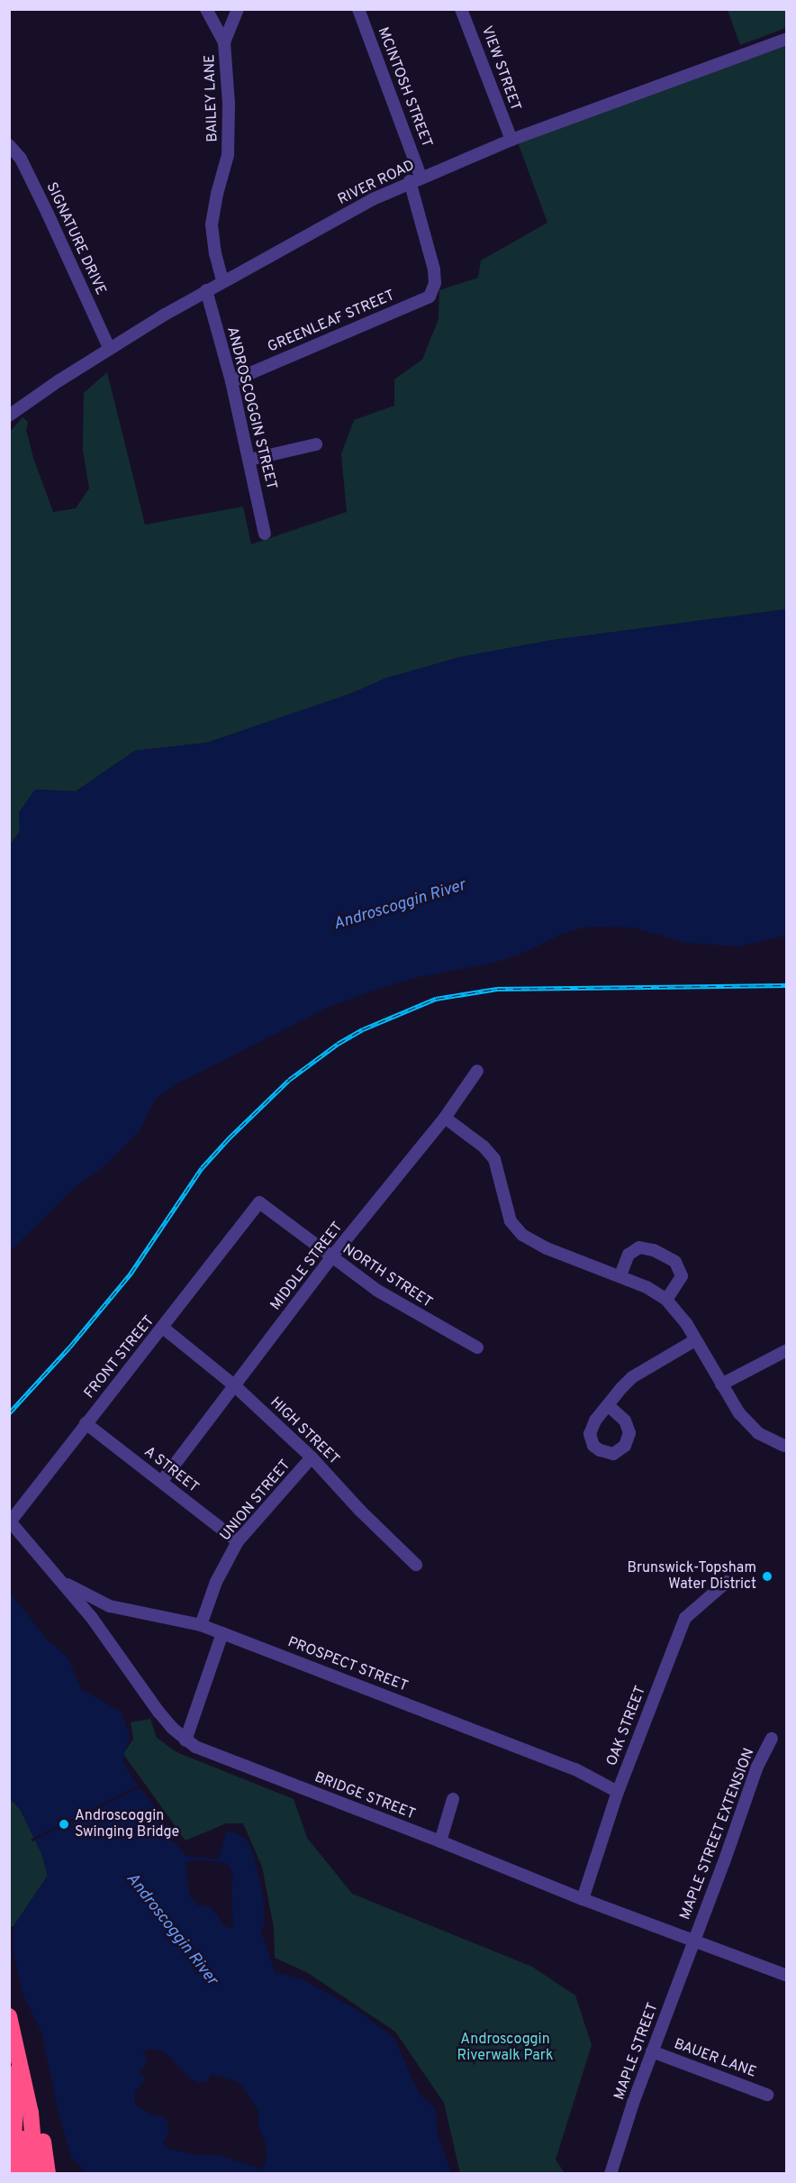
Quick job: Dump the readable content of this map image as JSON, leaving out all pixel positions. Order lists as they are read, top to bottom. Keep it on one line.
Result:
{"streets":{"street":["VIEW STREET","MCINTOSH STREET","BAILEY LANE","RIVER ROAD","SIGNATURE DRIVE","GREENLEAF STREET","ANDROSCOGGIN STREET","MIDDLE STREET","NORTH STREET","FRONT STREET","HIGH STREET","A STREET","UNION STREET","PROSPECT STREET","OAK STREET","BRIDGE STREET","MAPLE STREET EXTENSION","MAPLE STREET","BAUER LANE"]},"crossings":[["VIEW STREET","RIVER ROAD"],["MCINTOSH STREET","RIVER ROAD"],["MCINTOSH STREET","GREENLEAF STREET"],["BAILEY LANE","RIVER ROAD"],["RIVER ROAD","SIGNATURE DRIVE"],["RIVER ROAD","ANDROSCOGGIN STREET"],["GREENLEAF STREET","ANDROSCOGGIN STREET"],["MIDDLE STREET","NORTH STREET"],["MIDDLE STREET","HIGH STREET"],["MIDDLE STREET","A STREET"],["NORTH STREET","FRONT STREET"],["FRONT STREET","HIGH STREET"],["FRONT STREET","A STREET"],["FRONT STREET","BRIDGE STREET"],["HIGH STREET","UNION STREET"],["A STREET","UNION STREET"],["UNION STREET","PROSPECT STREET"],["PROSPECT STREET","OAK STREET"],["PROSPECT STREET","BRIDGE STREET"],["OAK STREET","BRIDGE STREET"],["BRIDGE STREET","MAPLE STREET EXTENSION"],["BRIDGE STREET","MAPLE STREET"],["MAPLE STREET EXTENSION","MAPLE STREET"],["MAPLE STREET","BAUER LANE"]],"water":["Androscoggin River"],"parks":["Androscoggin Riverwalk Park"],"places":["Brunswick-Topsham Water District","Androscoggin Swinging Bridge"]}
